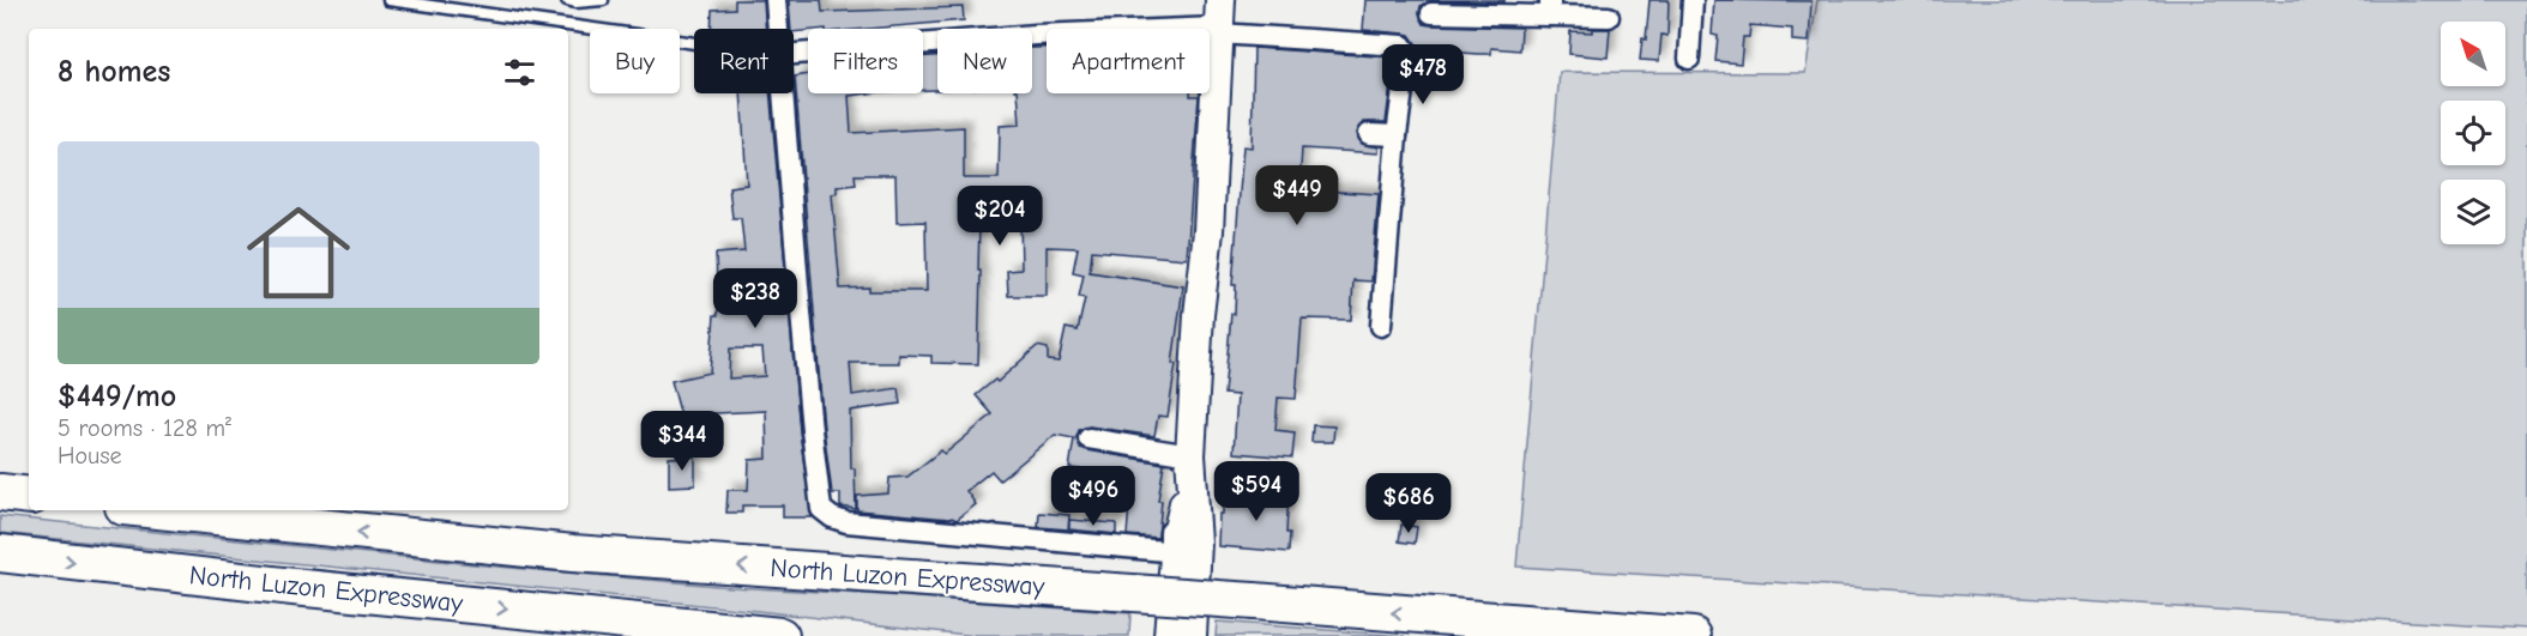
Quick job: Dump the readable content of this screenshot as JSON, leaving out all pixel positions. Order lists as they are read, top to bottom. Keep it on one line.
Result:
{"streets":{"highway":["North Luzon Expressway"]},"north":"top left","page":{"chip":["Buy","Rent","Filters","New","Apartment"],"heading":"8 homes","price":["$478","$449","$204","$238","$344","$594","$496","$686"],"list":[{"name":"$449/mo","note":"5 rooms · 128 m² · House"}]}}
